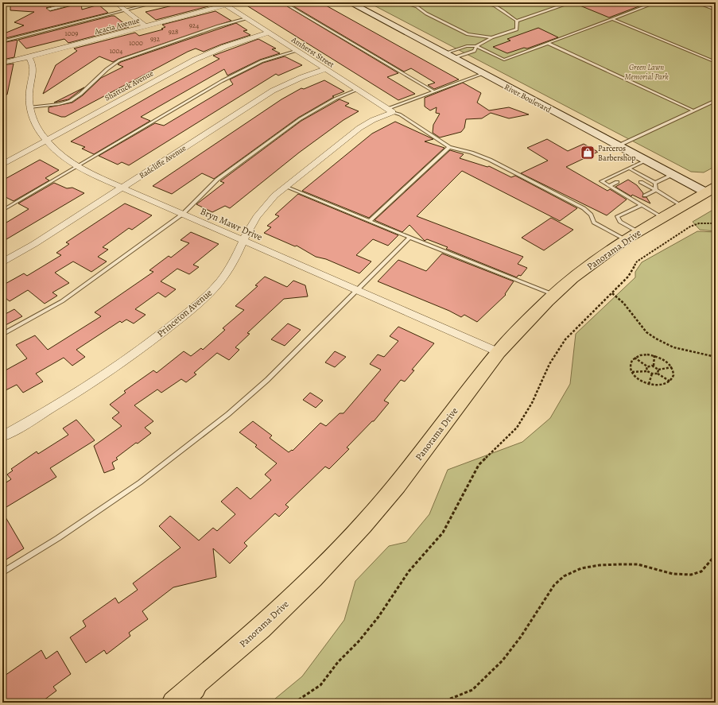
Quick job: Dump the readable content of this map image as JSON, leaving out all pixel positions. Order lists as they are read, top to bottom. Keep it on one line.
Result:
{"streets":{"main road":["River Boulevard","Panorama Drive"],"street":["Acacia Avenue","Amherst Street","Shattuck Avenue","Radcliffe Avenue","Bryn Mawr Drive","Princeton Avenue"]},"crossings":[["Acacia Avenue","Amherst Street"],["Acacia Avenue","Bryn Mawr Drive"],["Amherst Street","Shattuck Avenue"],["Amherst Street","Radcliffe Avenue"],["Amherst Street","Princeton Avenue"],["Shattuck Avenue","Bryn Mawr Drive"],["River Boulevard","Panorama Drive"],["Radcliffe Avenue","Bryn Mawr Drive"],["Bryn Mawr Drive","Panorama Drive"],["Bryn Mawr Drive","Princeton Avenue"]],"parks":["Green Lawn Memorial Park"],"places":{"shop":["Parceros Barbershop"]},"house_numbers":["924","928","1009","932","1000","1004"]}
